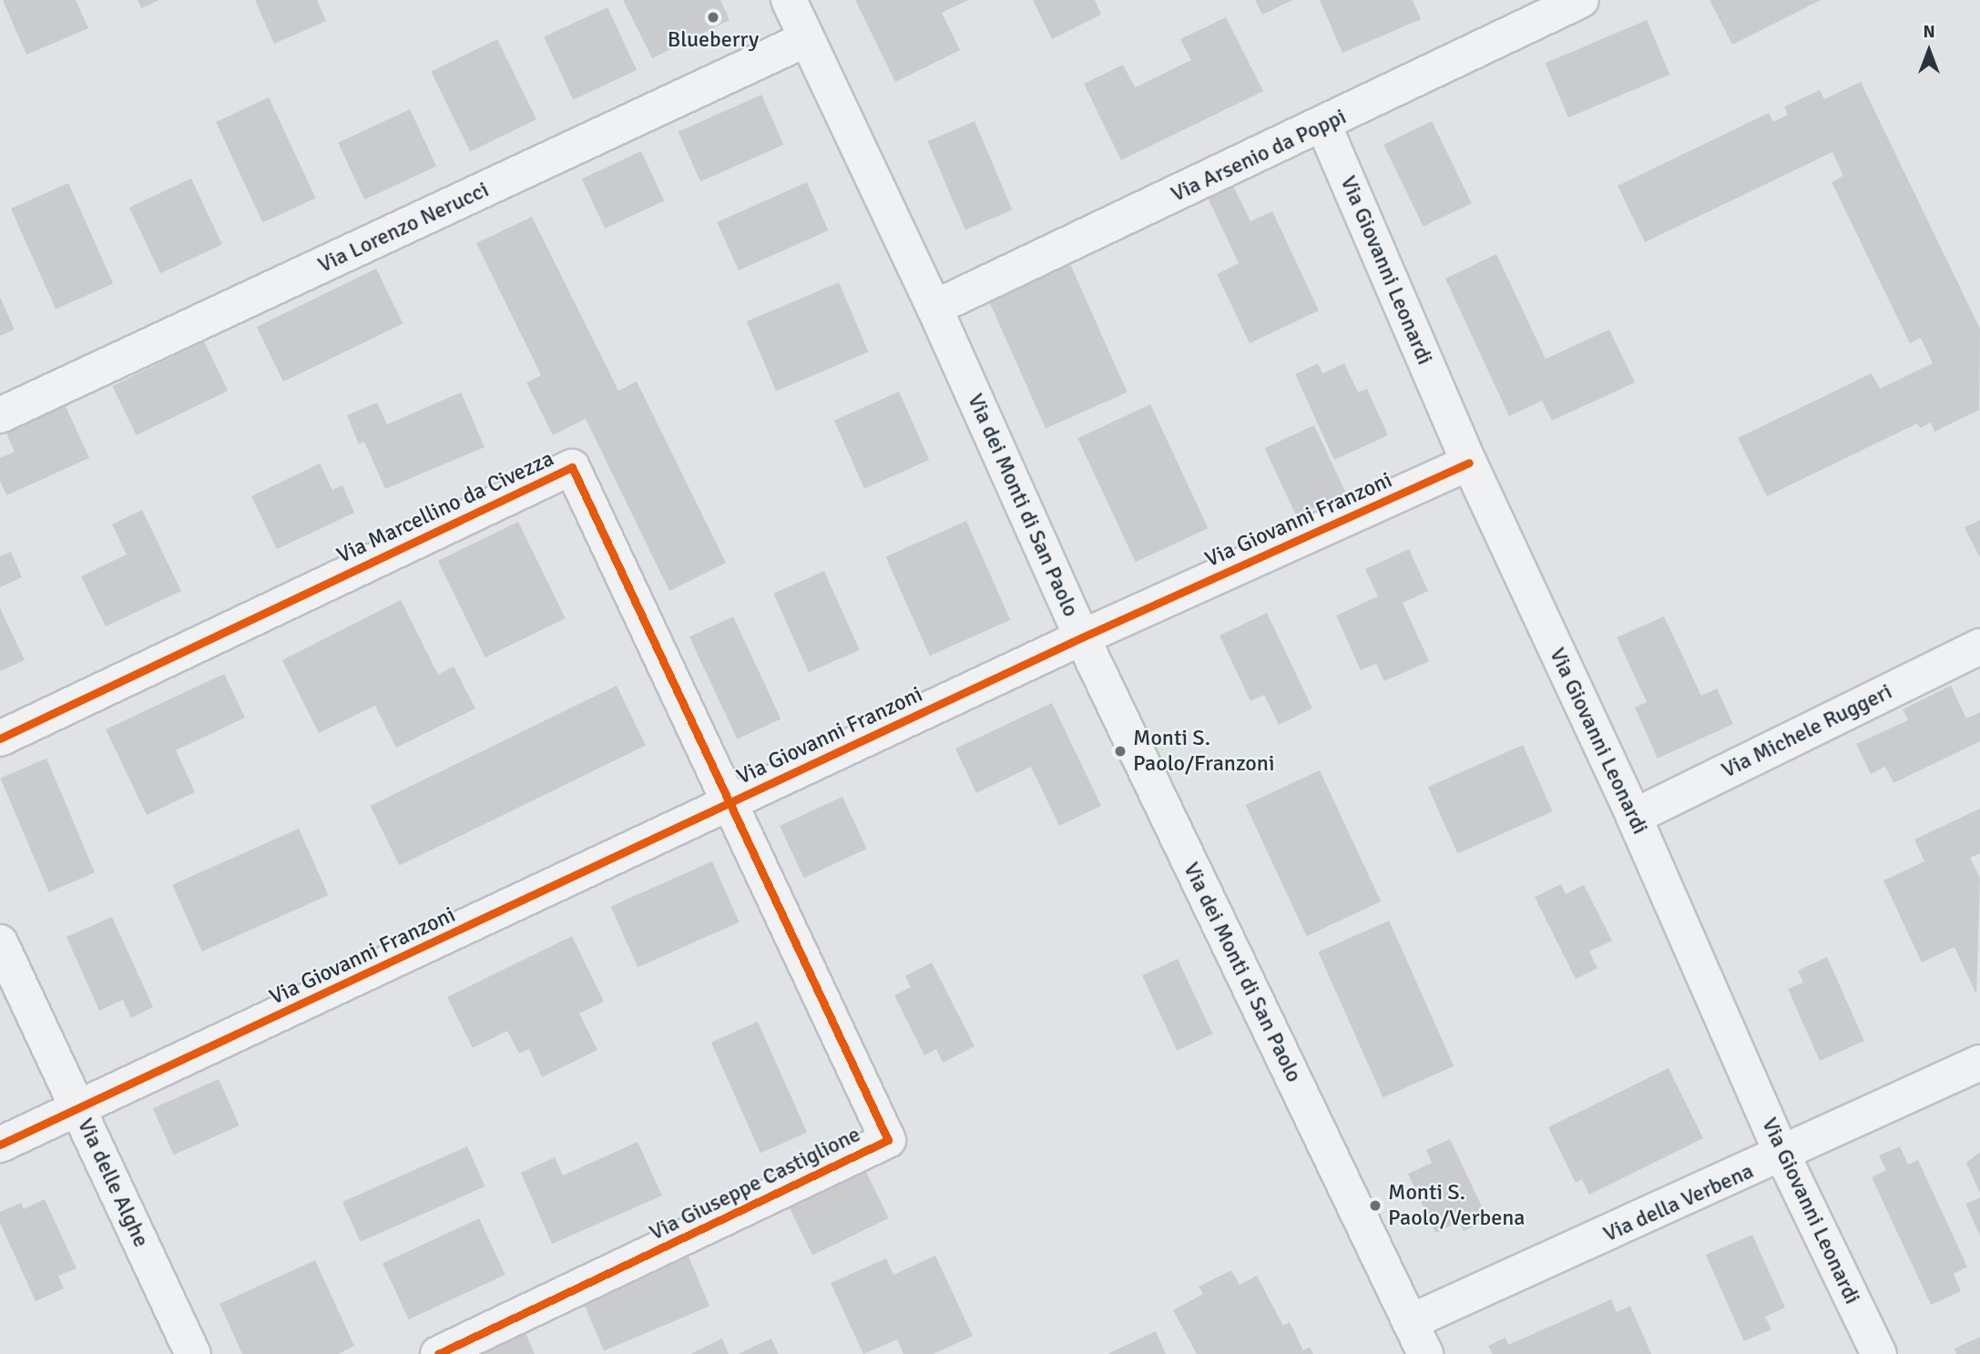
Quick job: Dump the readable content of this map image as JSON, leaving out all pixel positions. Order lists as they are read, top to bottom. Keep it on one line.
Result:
{"streets":{"street":["Via Arsenio da Poppi","Via Lorenzo Nerucci","Via Giovanni Leonardi","Via dei Monti di San Paolo","Via Marcellino da Civezza","Via Giovanni Franzoni","Via Michele Ruggeri","Via delle Alghe","Via Giuseppe Castiglione","Via della Verbena"]},"crossings":[["Via Arsenio da Poppi","Via Giovanni Leonardi"],["Via Arsenio da Poppi","Via dei Monti di San Paolo"],["Via Lorenzo Nerucci","Via dei Monti di San Paolo"],["Via Giovanni Leonardi","Via Giovanni Franzoni"],["Via Giovanni Leonardi","Via Michele Ruggeri"],["Via Giovanni Leonardi","Via della Verbena"],["Via dei Monti di San Paolo","Via Giovanni Franzoni"],["Via dei Monti di San Paolo","Via della Verbena"],["Via Marcellino da Civezza","Via Giovanni Franzoni"],["Via Marcellino da Civezza","Via Giuseppe Castiglione"],["Via Giovanni Franzoni","Via delle Alghe"],["Via Giovanni Franzoni","Via Giuseppe Castiglione"]],"places":["Blueberry","Monti S. Paolo/Franzoni","Monti S. Paolo/Verbena"],"north":"top"}
